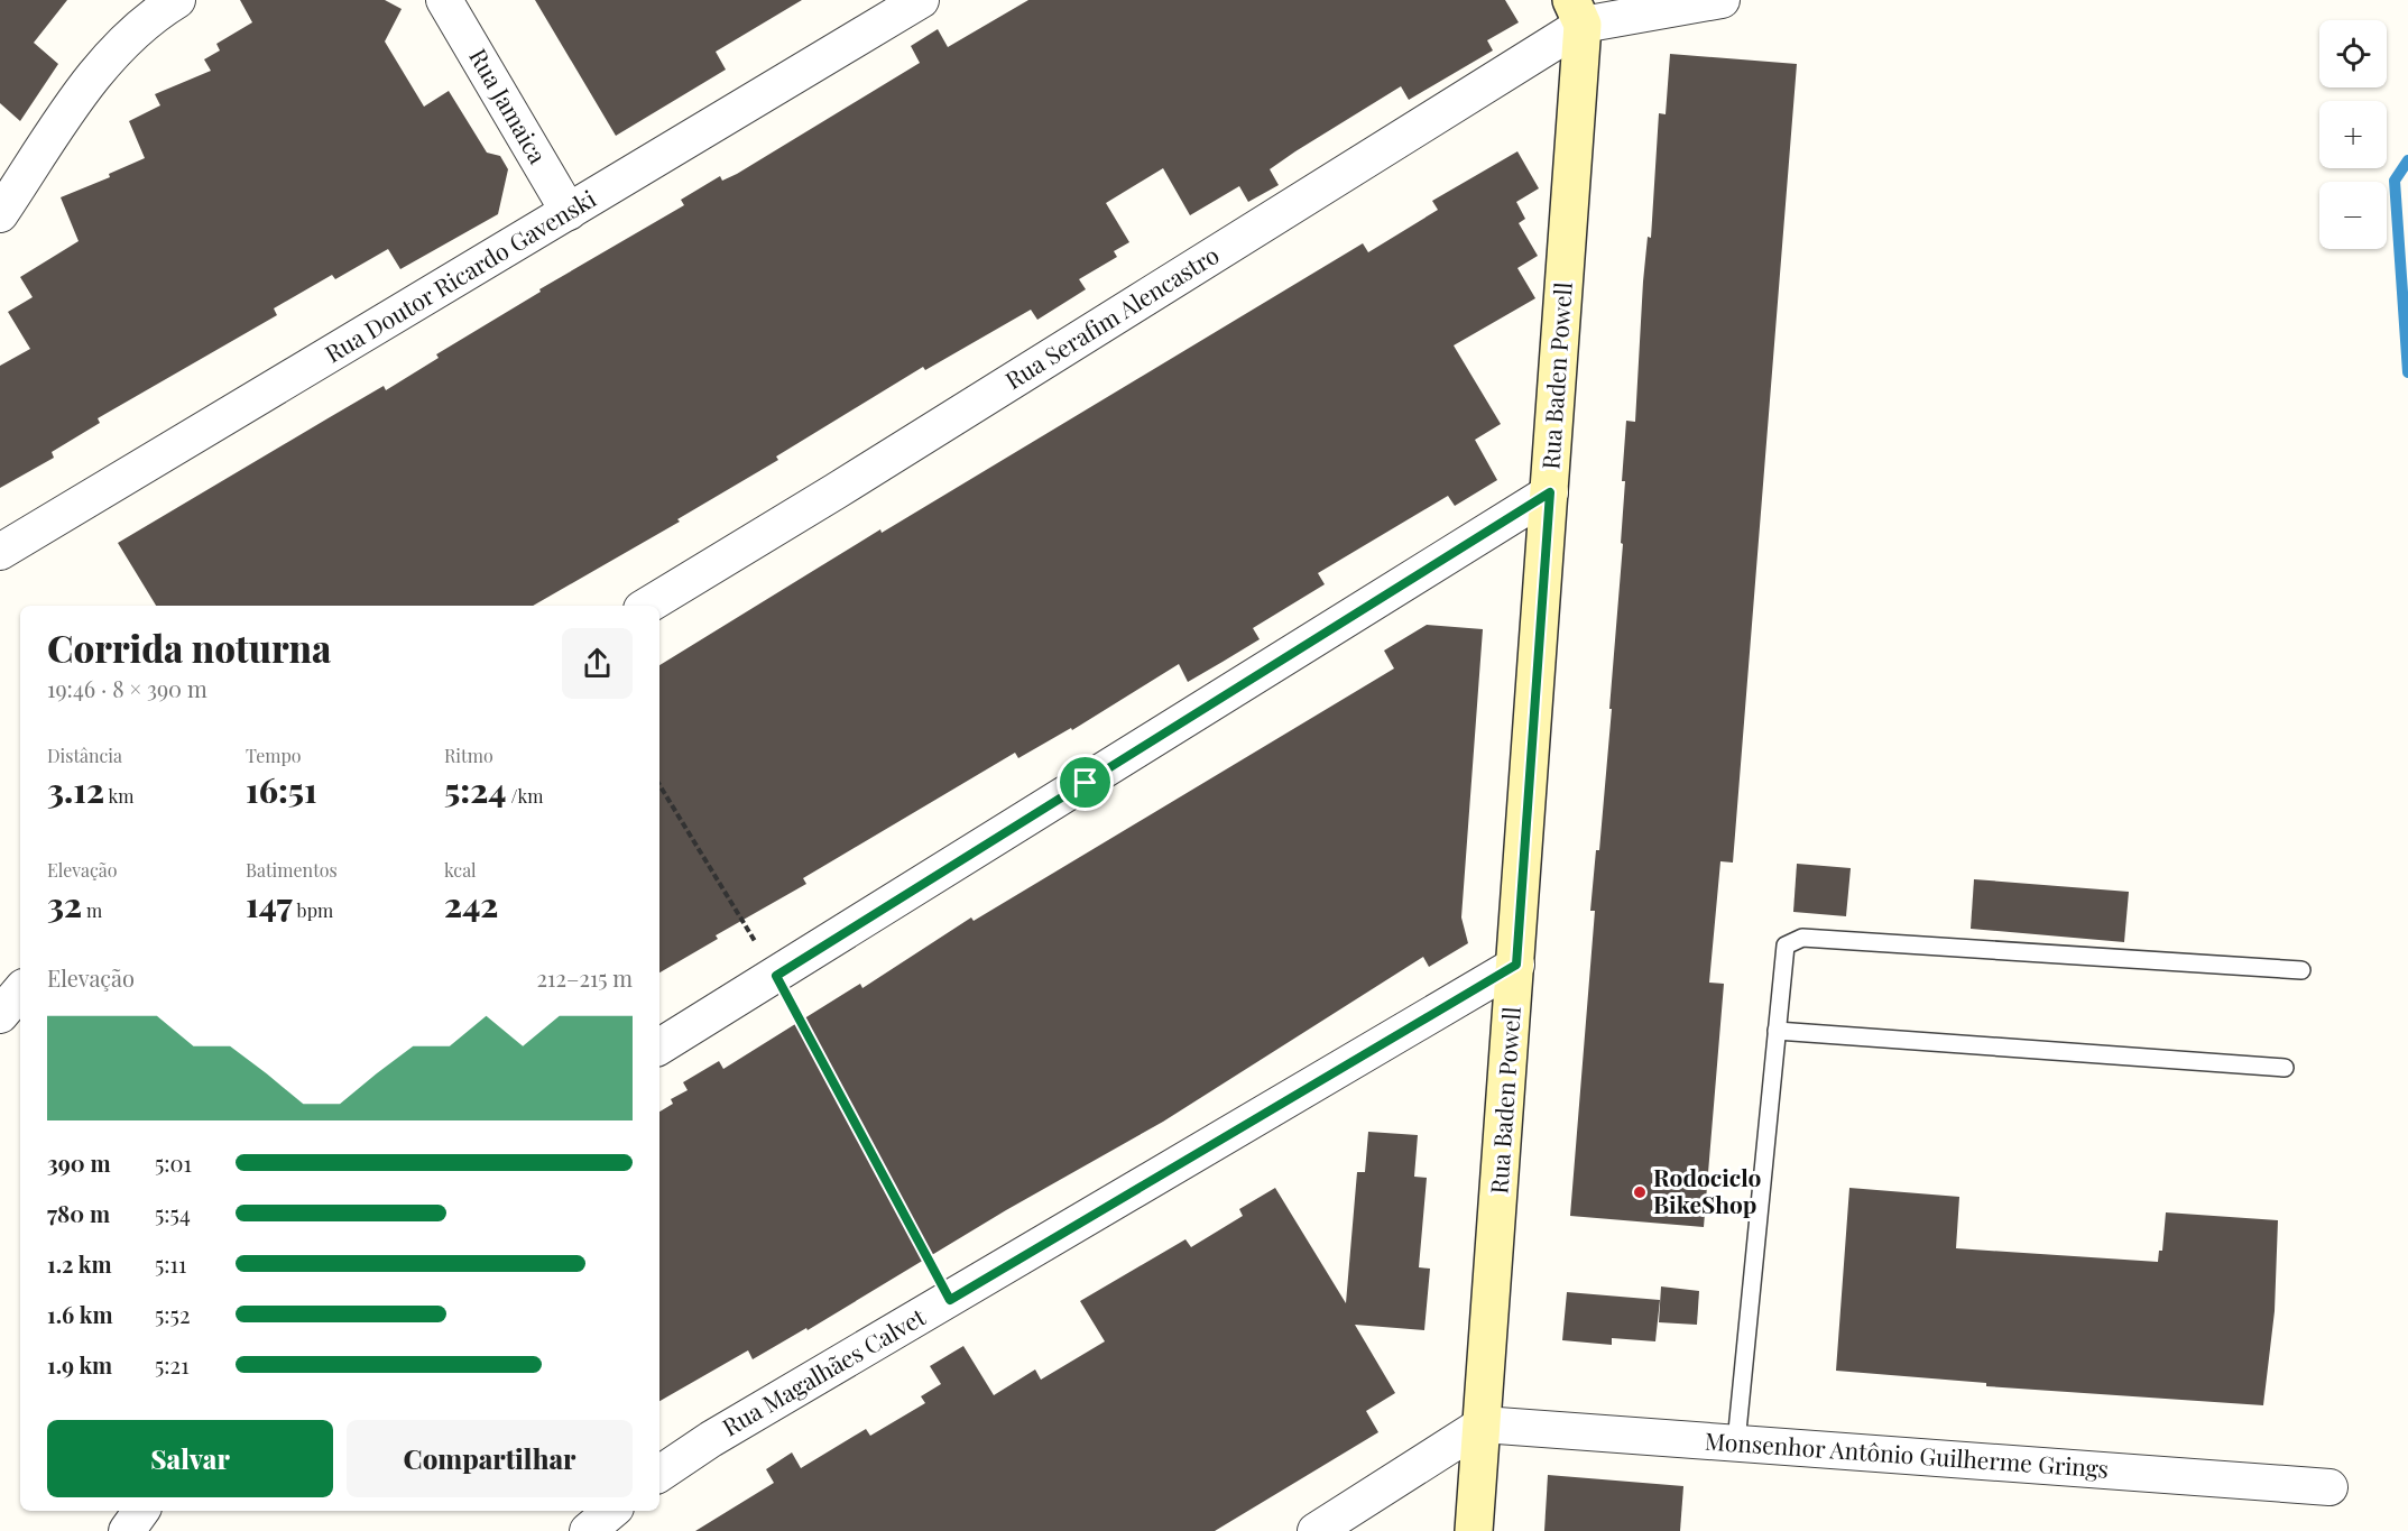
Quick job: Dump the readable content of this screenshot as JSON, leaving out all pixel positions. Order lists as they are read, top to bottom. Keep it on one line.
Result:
{"streets":{"street":["Rua Jamaica","Rua Doutor Ricardo Gavenski","Rua Serafim Alencastro","Rua Baden Powell","Rua Magalhães Calvet","Monsenhor Antônio Guilherme Grings"]},"crossings":[["Rua Jamaica","Rua Doutor Ricardo Gavenski"],["Rua Serafim Alencastro","Rua Baden Powell"],["Rua Baden Powell","Rua Magalhães Calvet"],["Rua Baden Powell","Monsenhor Antônio Guilherme Grings"]],"places":["Rodociclo BikeShop"],"page":{"map_buttons":["+","−"],"heading":["Corrida noturna","19:46 · 8 × 390 m"],"stats":[["Distância","3.12 km"],["Tempo","16:51"],["Ritmo","5:24 /km"],["Elevação","32 m"],["Batimentos","147 bpm"],["kcal","242"]],"chart":["Elevação","212–215 m"],"list":[{"name":"390 m","note":"5:01"},{"name":"780 m","note":"5:54"},{"name":"1.2 km","note":"5:11"},{"name":"1.6 km","note":"5:52"},{"name":"1.9 km","note":"5:21"}],"buttons":["Salvar","Compartilhar"]}}
